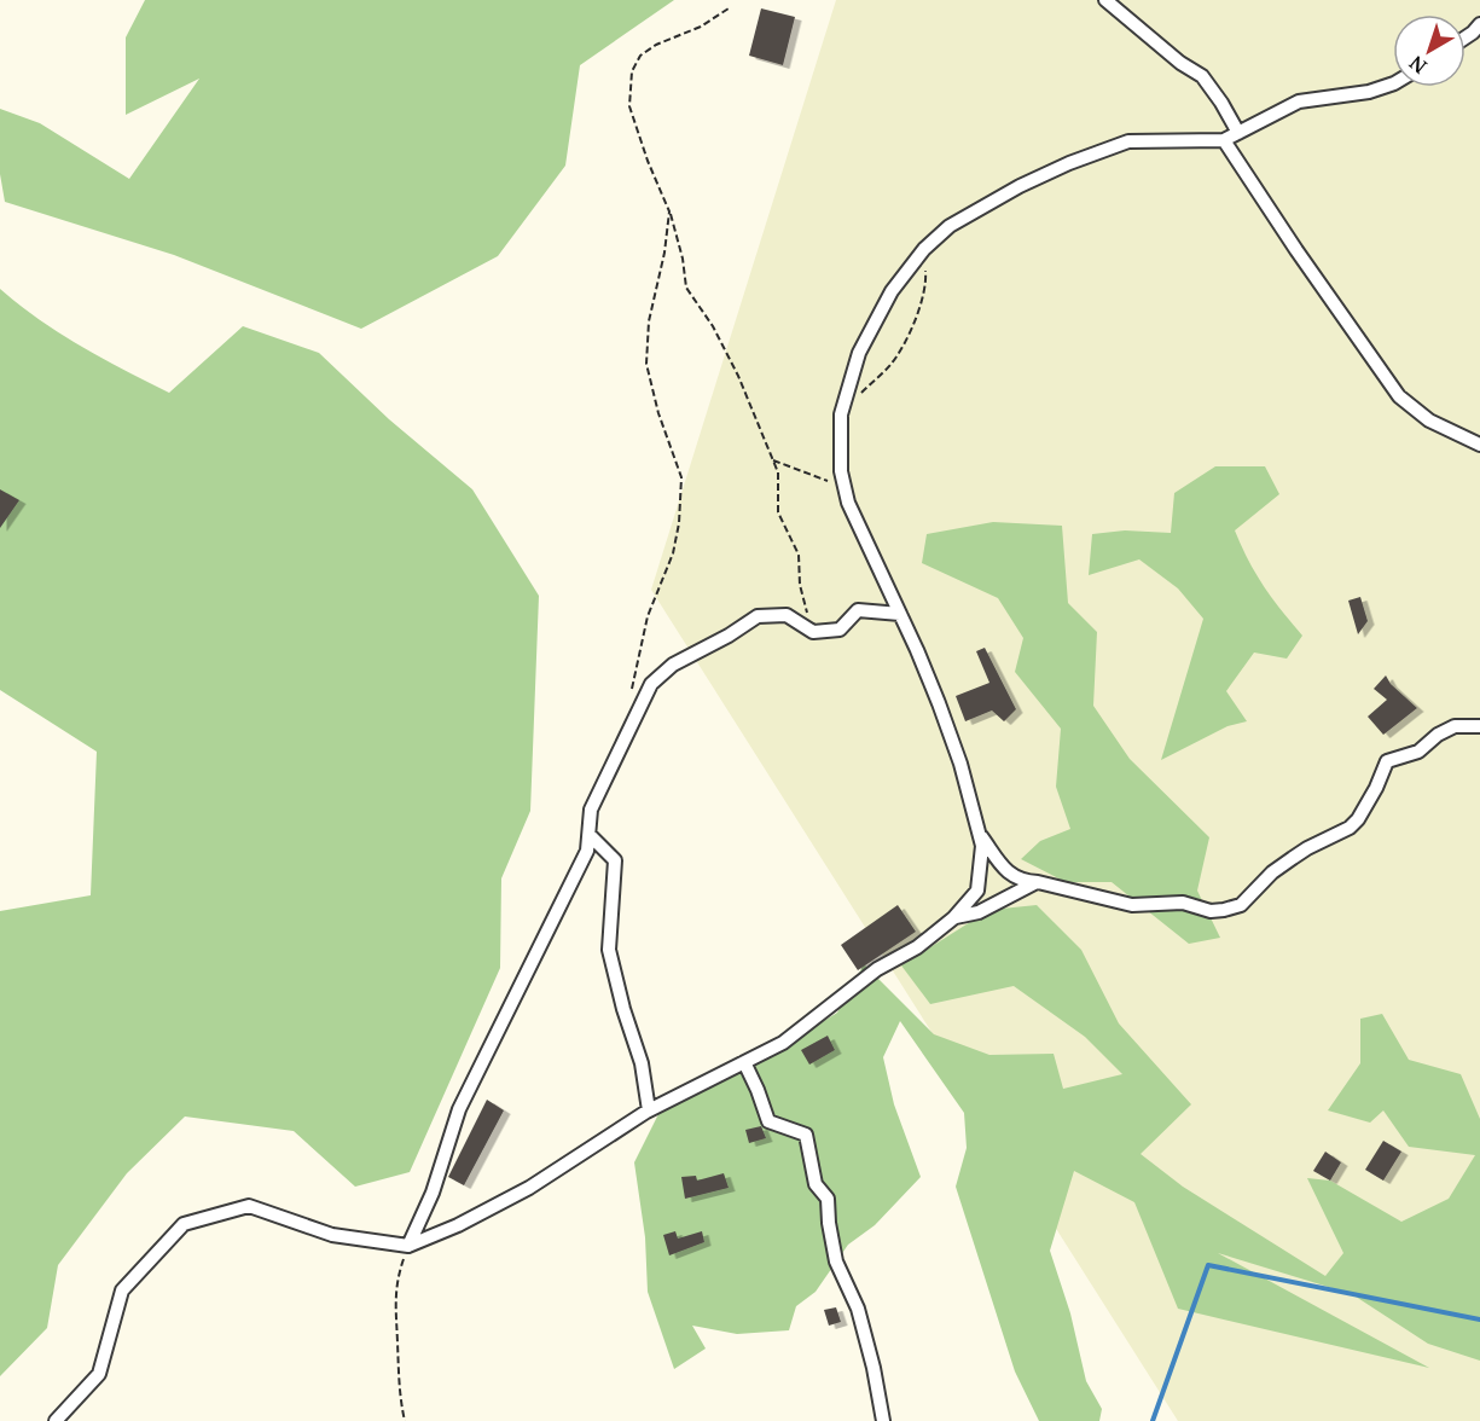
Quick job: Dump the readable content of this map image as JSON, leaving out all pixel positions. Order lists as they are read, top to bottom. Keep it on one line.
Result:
{"north":"bottom left"}
